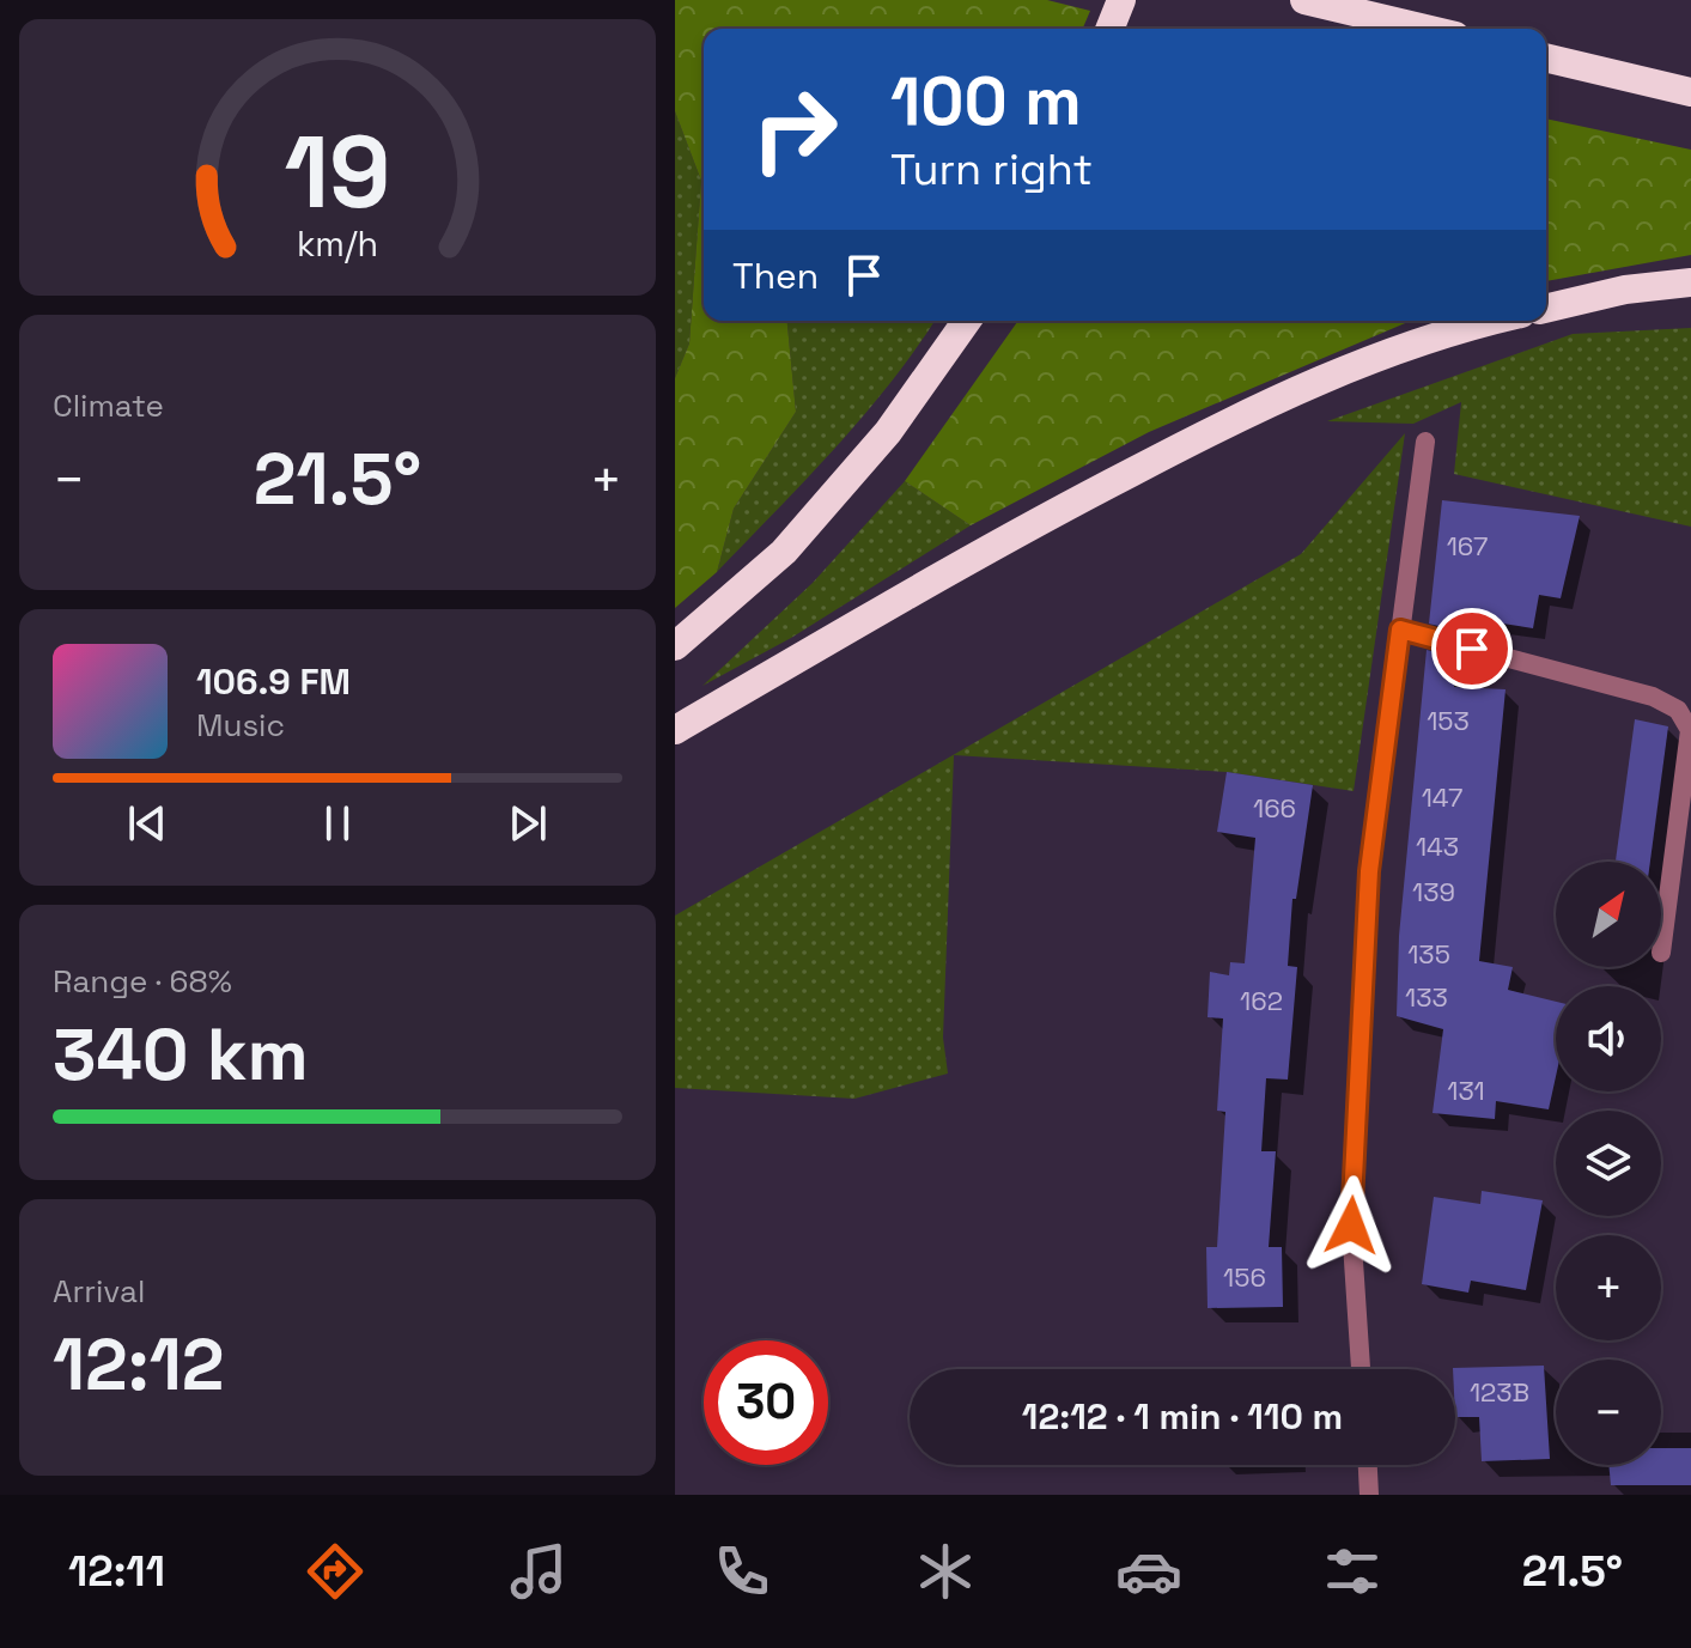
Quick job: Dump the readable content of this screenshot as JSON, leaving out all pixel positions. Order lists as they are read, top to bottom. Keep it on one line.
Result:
{"house_numbers":["167","153","147","166","143","139","135","133","162","131","156","123B"],"north":"top right","page":{"turn":["100 m","Turn right"],"then":"Then","tile":["Climate",["Range · 68%","340 km"],["Arrival","12:12"]],"heat":["−","21.5°","+"],"song":["106.9 FM","Music"],"map_buttons":["+","−"],"limit":"30","trip":"12:12 · 1 min · 110 m","tabs":["12:11","21.5°"],"gauge":["19","km/h"]}}
